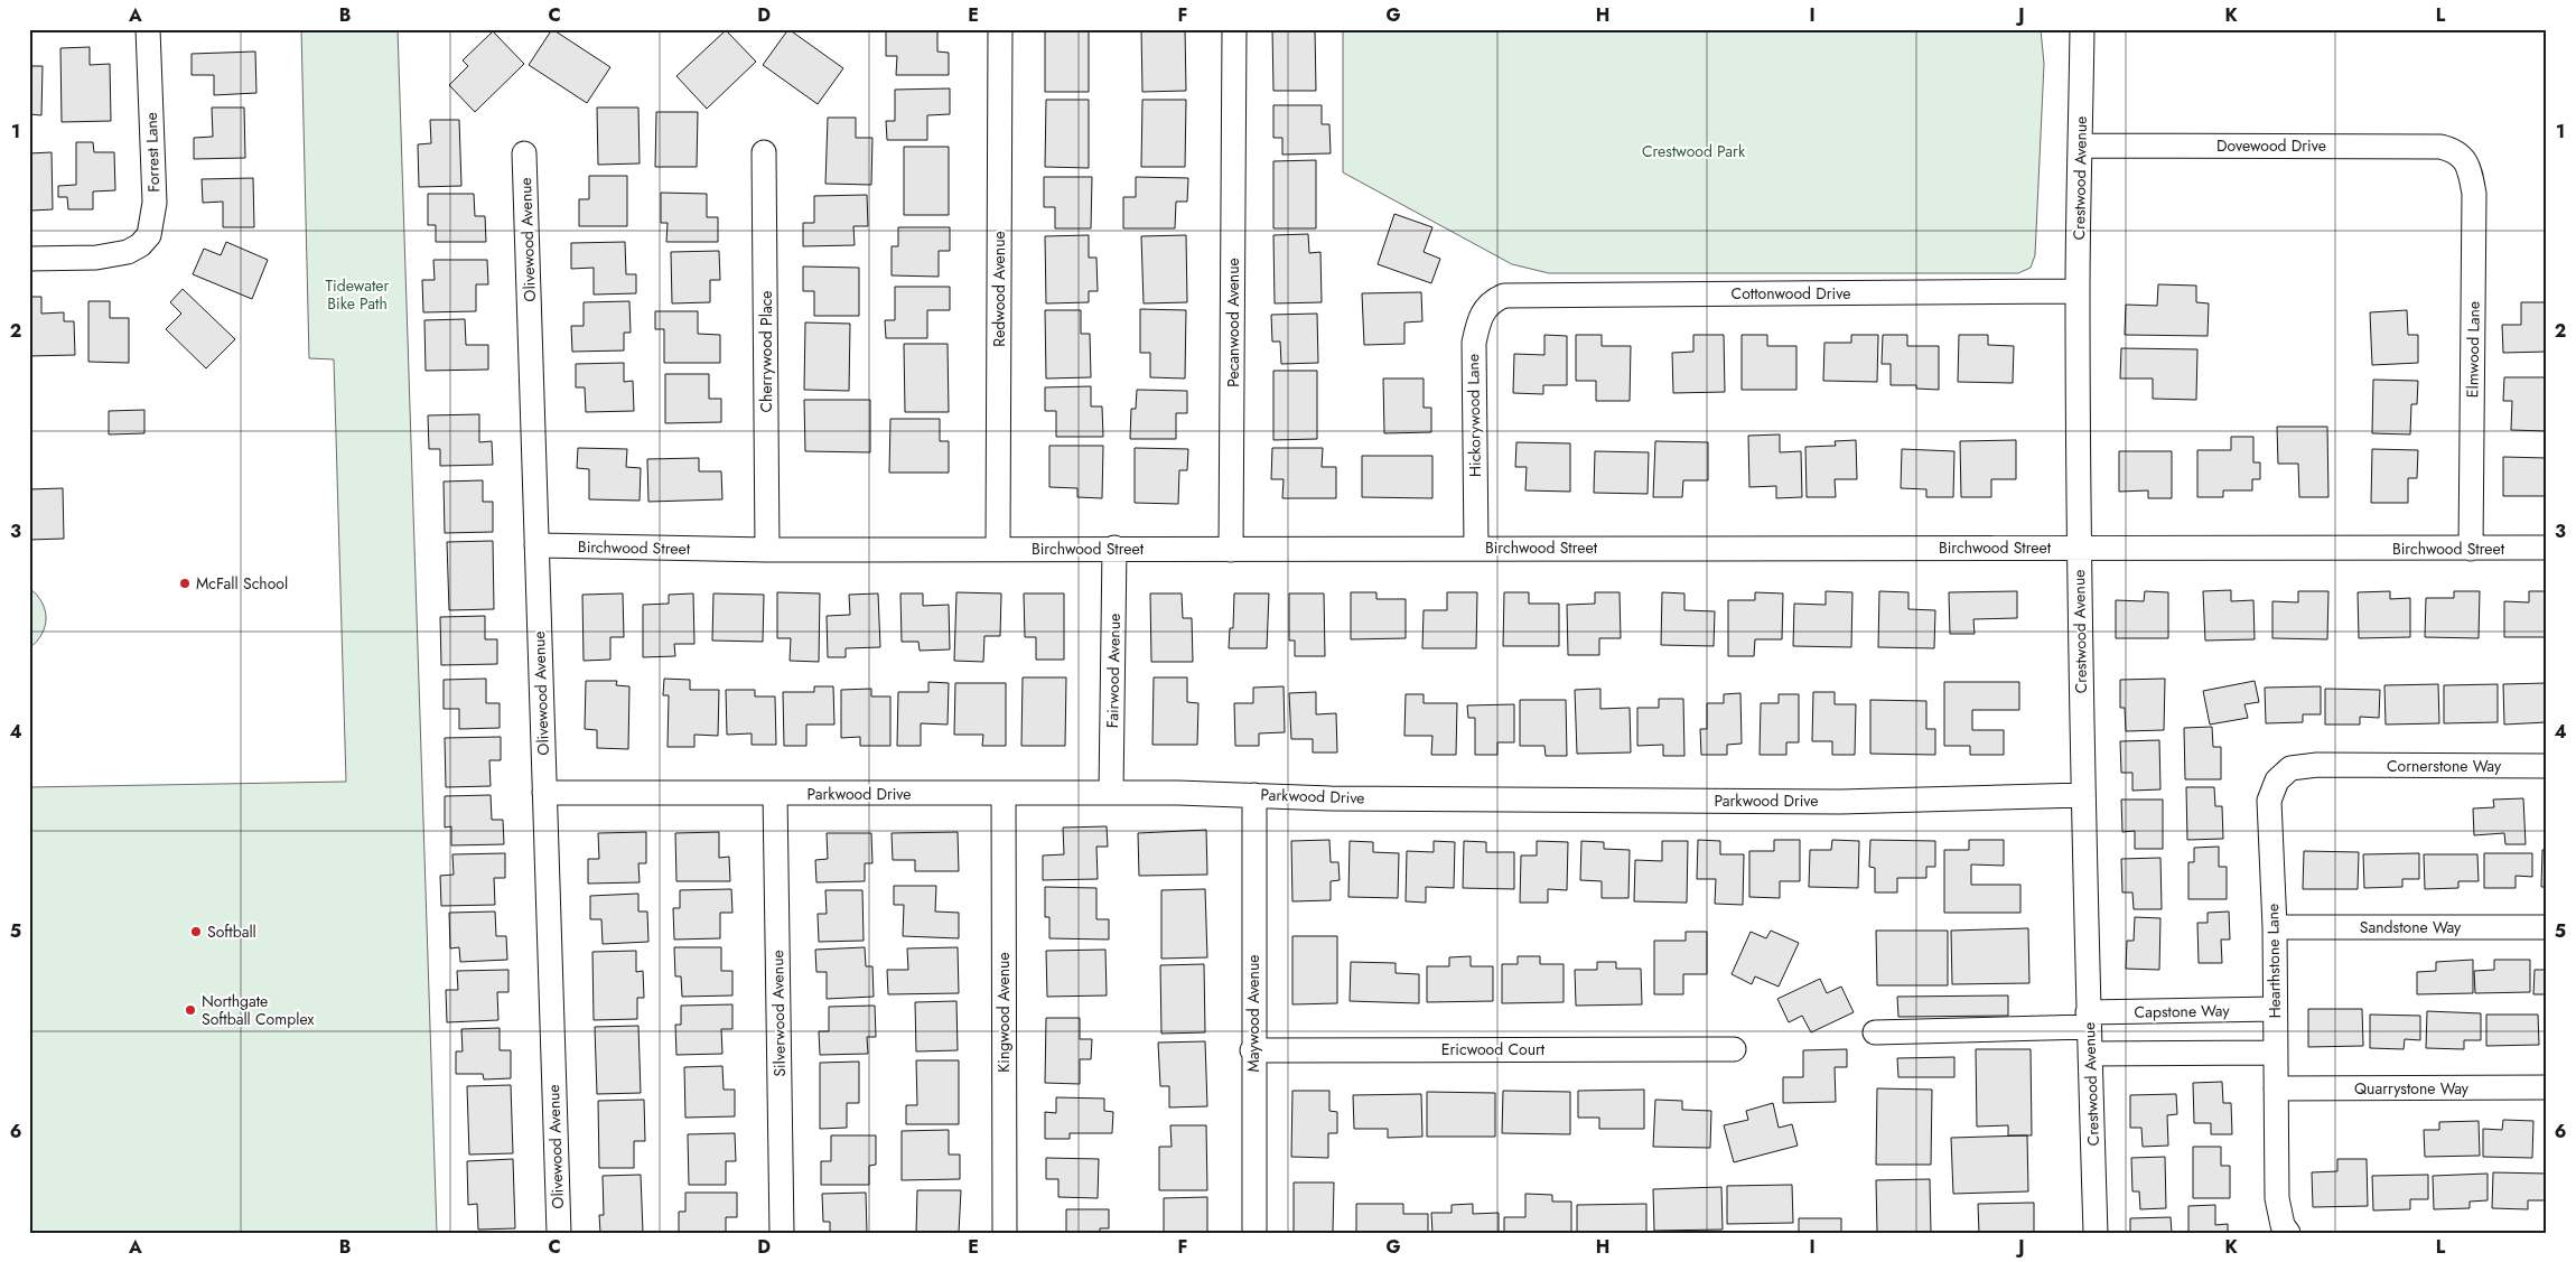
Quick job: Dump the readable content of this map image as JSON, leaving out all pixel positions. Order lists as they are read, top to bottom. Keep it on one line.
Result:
{"streets":{"street":["Dovewood Drive","Forrest Lane","Crestwood Avenue","Olivewood Avenue","Redwood Avenue","Cottonwood Drive","Pecanwood Avenue","Elmwood Lane","Cherrywood Place","Hickorywood Lane","Birchwood Street","Fairwood Avenue","Cornerstone Way","Parkwood Drive","Sandstone Way","Hearthstone Lane","Capstone Way","Kingwood Avenue","Silverwood Avenue","Maywood Avenue","Ericwood Court","Quarrystone Way"]},"crossings":[["Dovewood Drive","Crestwood Avenue"],["Dovewood Drive","Elmwood Lane"],["Crestwood Avenue","Cottonwood Drive"],["Crestwood Avenue","Birchwood Street"],["Crestwood Avenue","Parkwood Drive"],["Crestwood Avenue","Capstone Way"],["Olivewood Avenue","Birchwood Street"],["Olivewood Avenue","Parkwood Drive"],["Redwood Avenue","Birchwood Street"],["Cottonwood Drive","Hickorywood Lane"],["Pecanwood Avenue","Birchwood Street"],["Elmwood Lane","Birchwood Street"],["Cherrywood Place","Birchwood Street"],["Hickorywood Lane","Birchwood Street"],["Birchwood Street","Fairwood Avenue"],["Fairwood Avenue","Parkwood Drive"],["Cornerstone Way","Hearthstone Lane"],["Parkwood Drive","Kingwood Avenue"],["Parkwood Drive","Silverwood Avenue"],["Parkwood Drive","Maywood Avenue"],["Sandstone Way","Hearthstone Lane"],["Hearthstone Lane","Capstone Way"],["Hearthstone Lane","Quarrystone Way"],["Maywood Avenue","Ericwood Court"]],"parks":["Crestwood Park","Tidewater Bike Path"],"places":["McFall School","Softball","Northgate Softball Complex"],"grid":{"columns":["A","B","C","D","E","F","G","H","I","J","K","L"],"rows":["1","2","3","4","5","6"]}}
